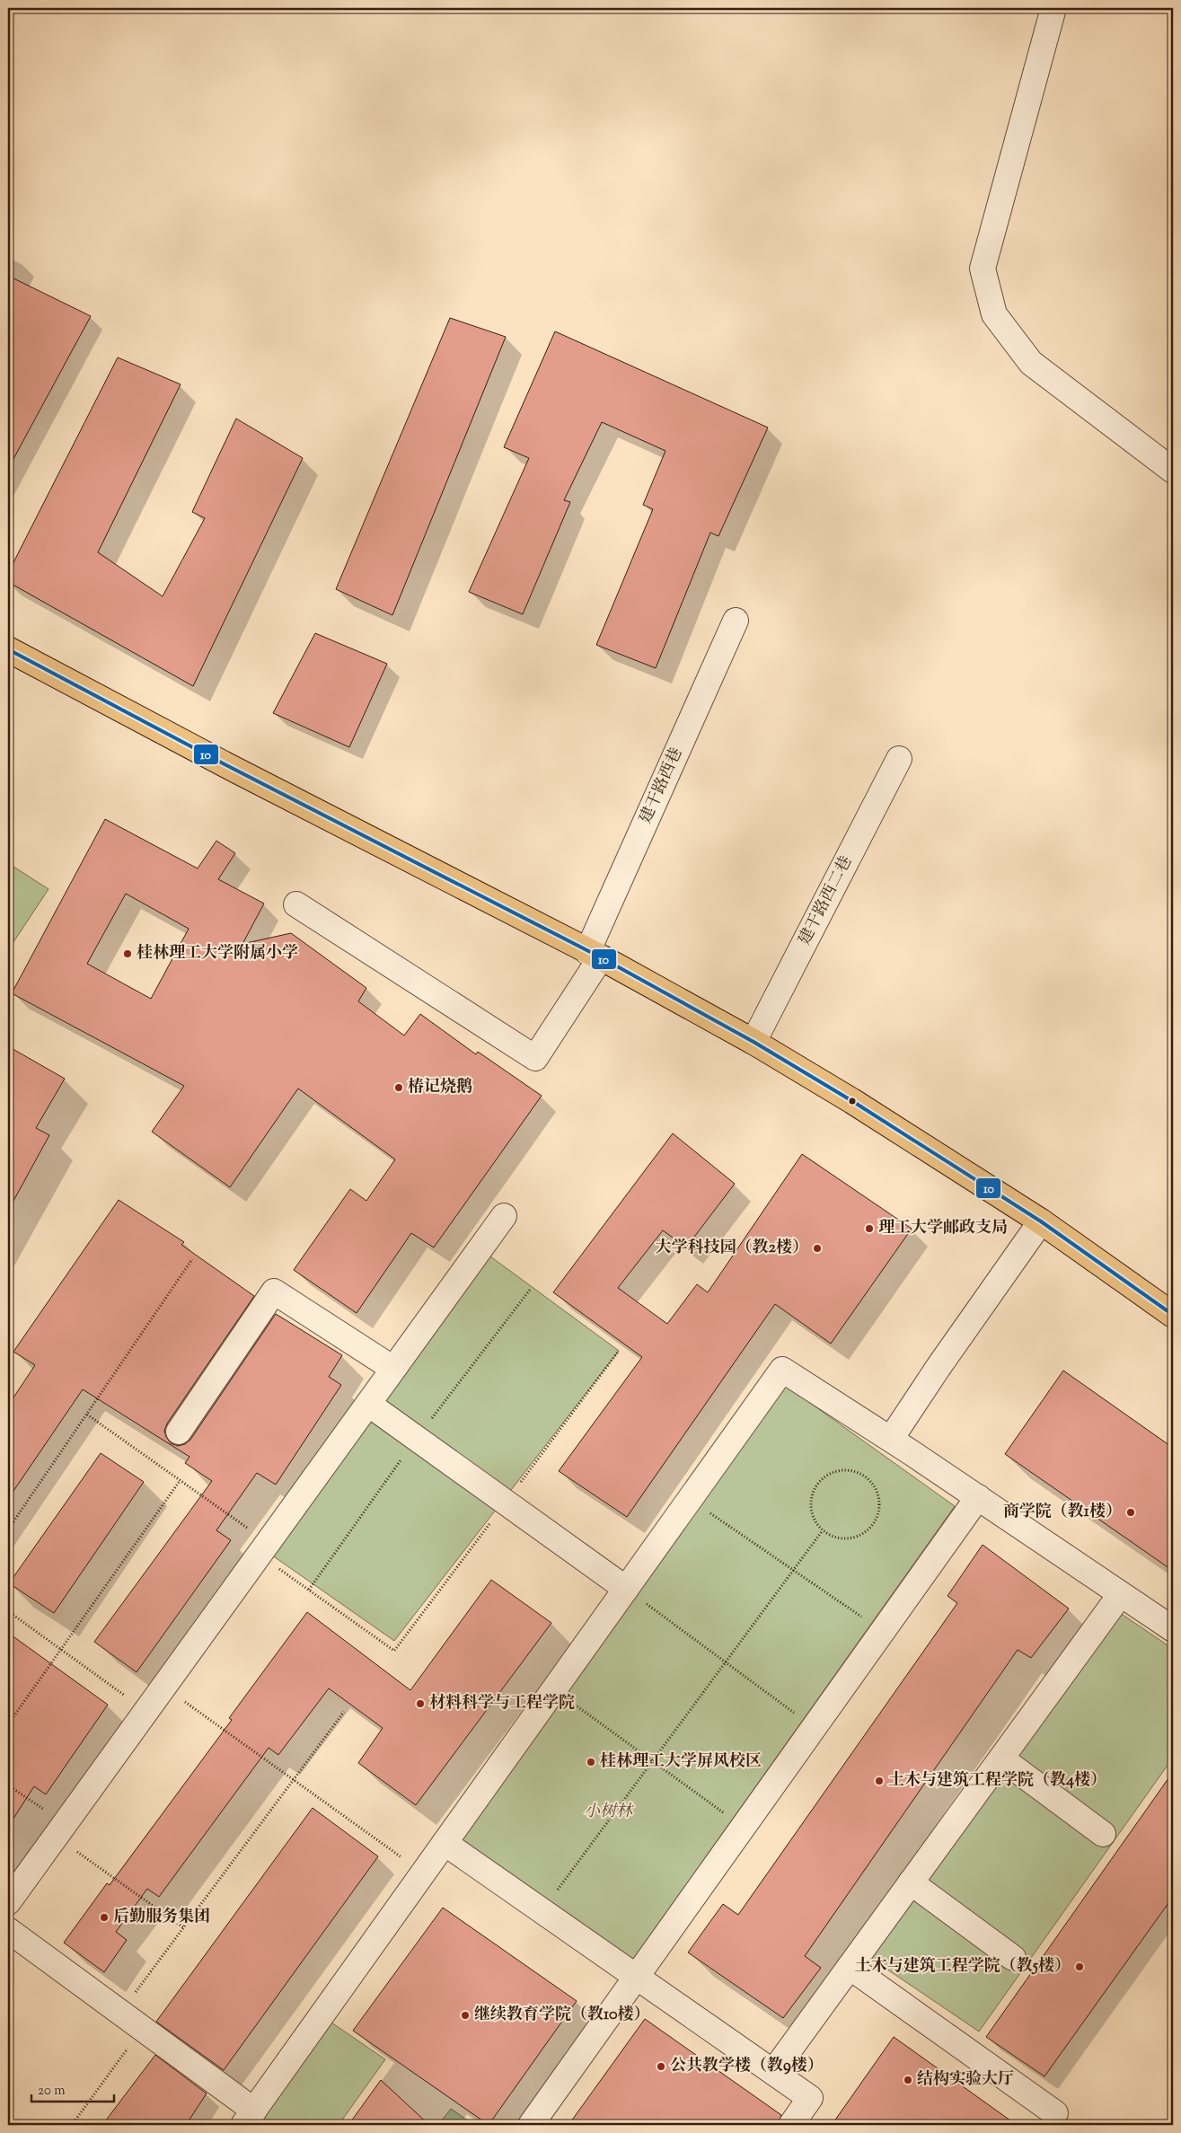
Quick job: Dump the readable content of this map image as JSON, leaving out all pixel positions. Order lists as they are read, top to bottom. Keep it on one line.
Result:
{"streets":{"lane":["建干路西巷","建干路西二巷"]},"parks":["小树林"],"places":["桂林理工大学附属小学","椿记烧鹅","理工大学邮政支局","大学科技园（教2楼）","商学院（教1楼）","材料科学与工程学院","桂林理工大学屏风校区","土木与建筑工程学院（教4楼）","后勤服务集团","土木与建筑工程学院（教5楼）","继续教育学院（教10楼）","公共教学楼（教9楼）","结构实验大厅"],"lines":["transit line 10"],"scale_bar":"20 m"}
